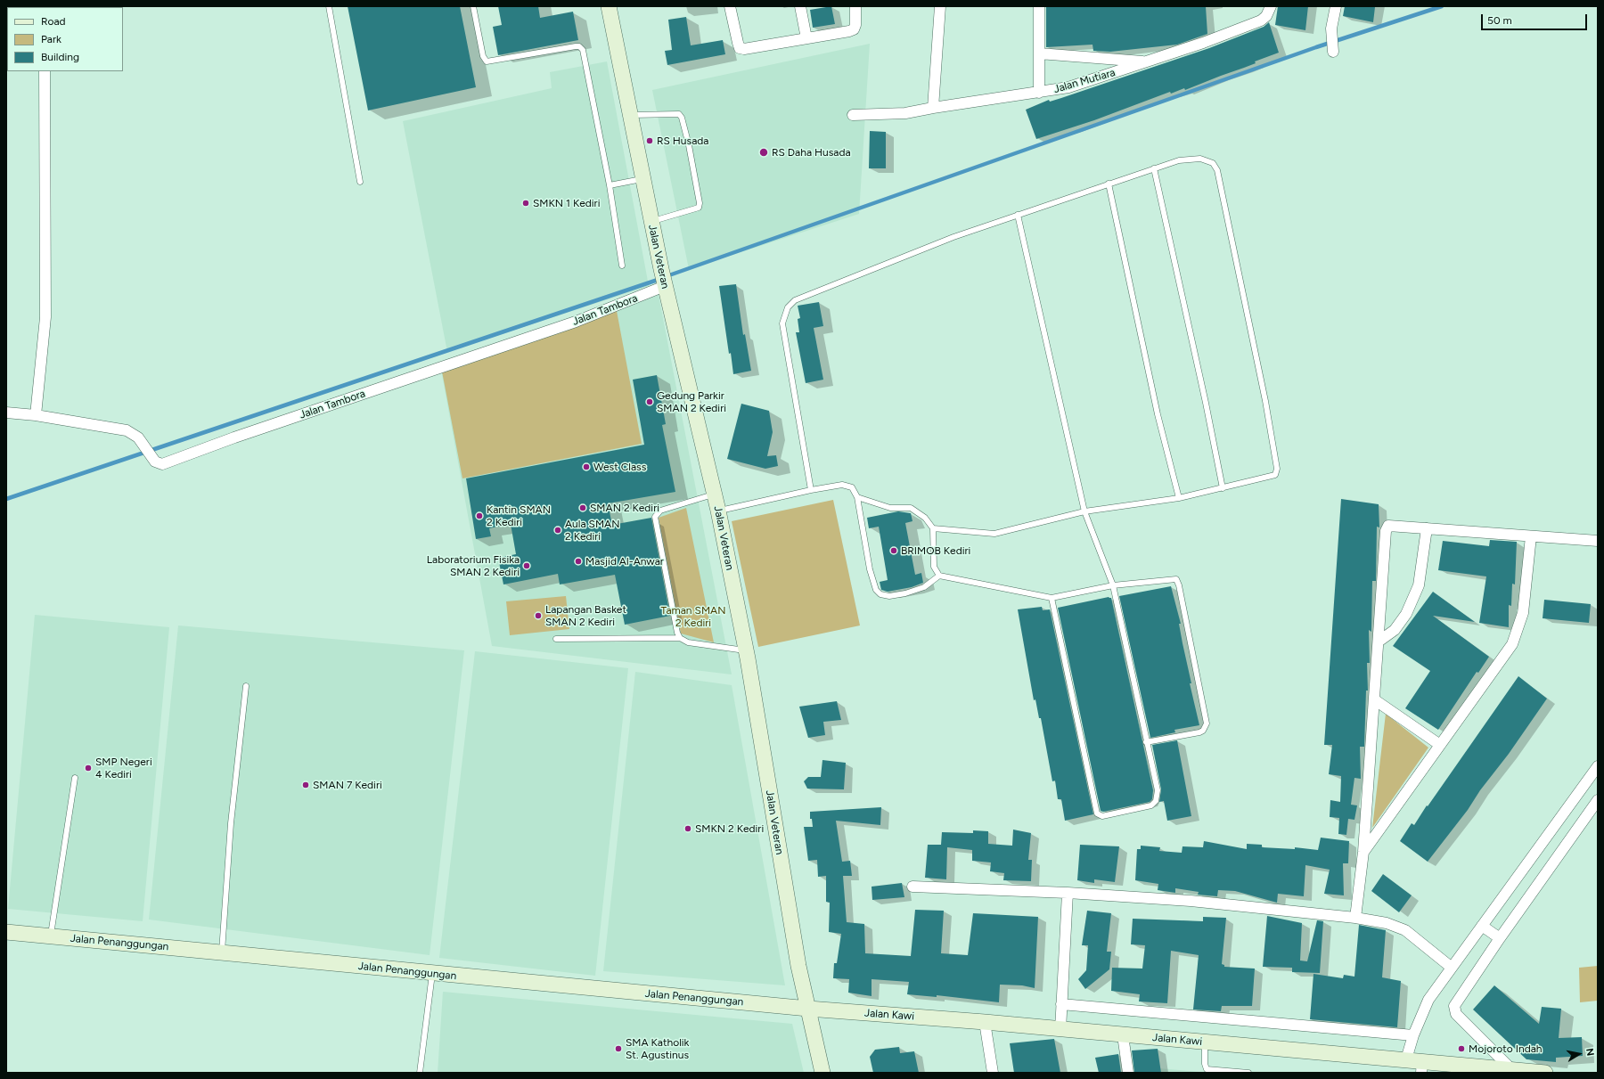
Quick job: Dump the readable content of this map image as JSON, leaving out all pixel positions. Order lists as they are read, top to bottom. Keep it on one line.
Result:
{"streets":{"main road":["Jalan Veteran","Jalan Penanggungan","Jalan Kawi"],"street":["Jalan Mutiara","Jalan Tambora"]},"crossings":[["Jalan Veteran","Jalan Tambora"],["Jalan Veteran","Jalan Penanggungan"],["Jalan Veteran","Jalan Kawi"],["Jalan Penanggungan","Jalan Kawi"]],"parks":["Taman SMAN 2 Kediri"],"places":["RS Husada","RS Daha Husada","SMKN 1 Kediri","Gedung Parkir SMAN 2 Kediri","West Class","SMAN 2 Kediri","Kantin SMAN 2 Kediri","Aula SMAN 2 Kediri","BRIMOB Kediri","Masjid Al-Anwar","Laboratorium Fisika SMAN 2 Kediri","Lapangan Basket SMAN 2 Kediri","SMP Negeri 4 Kediri","SMAN 7 Kediri","SMKN 2 Kediri","SMA Katholik St. Agustinus","Mojoroto Indah"],"legend":["Road","Park","Building"],"scale_bar":"50 m","north":"right"}
